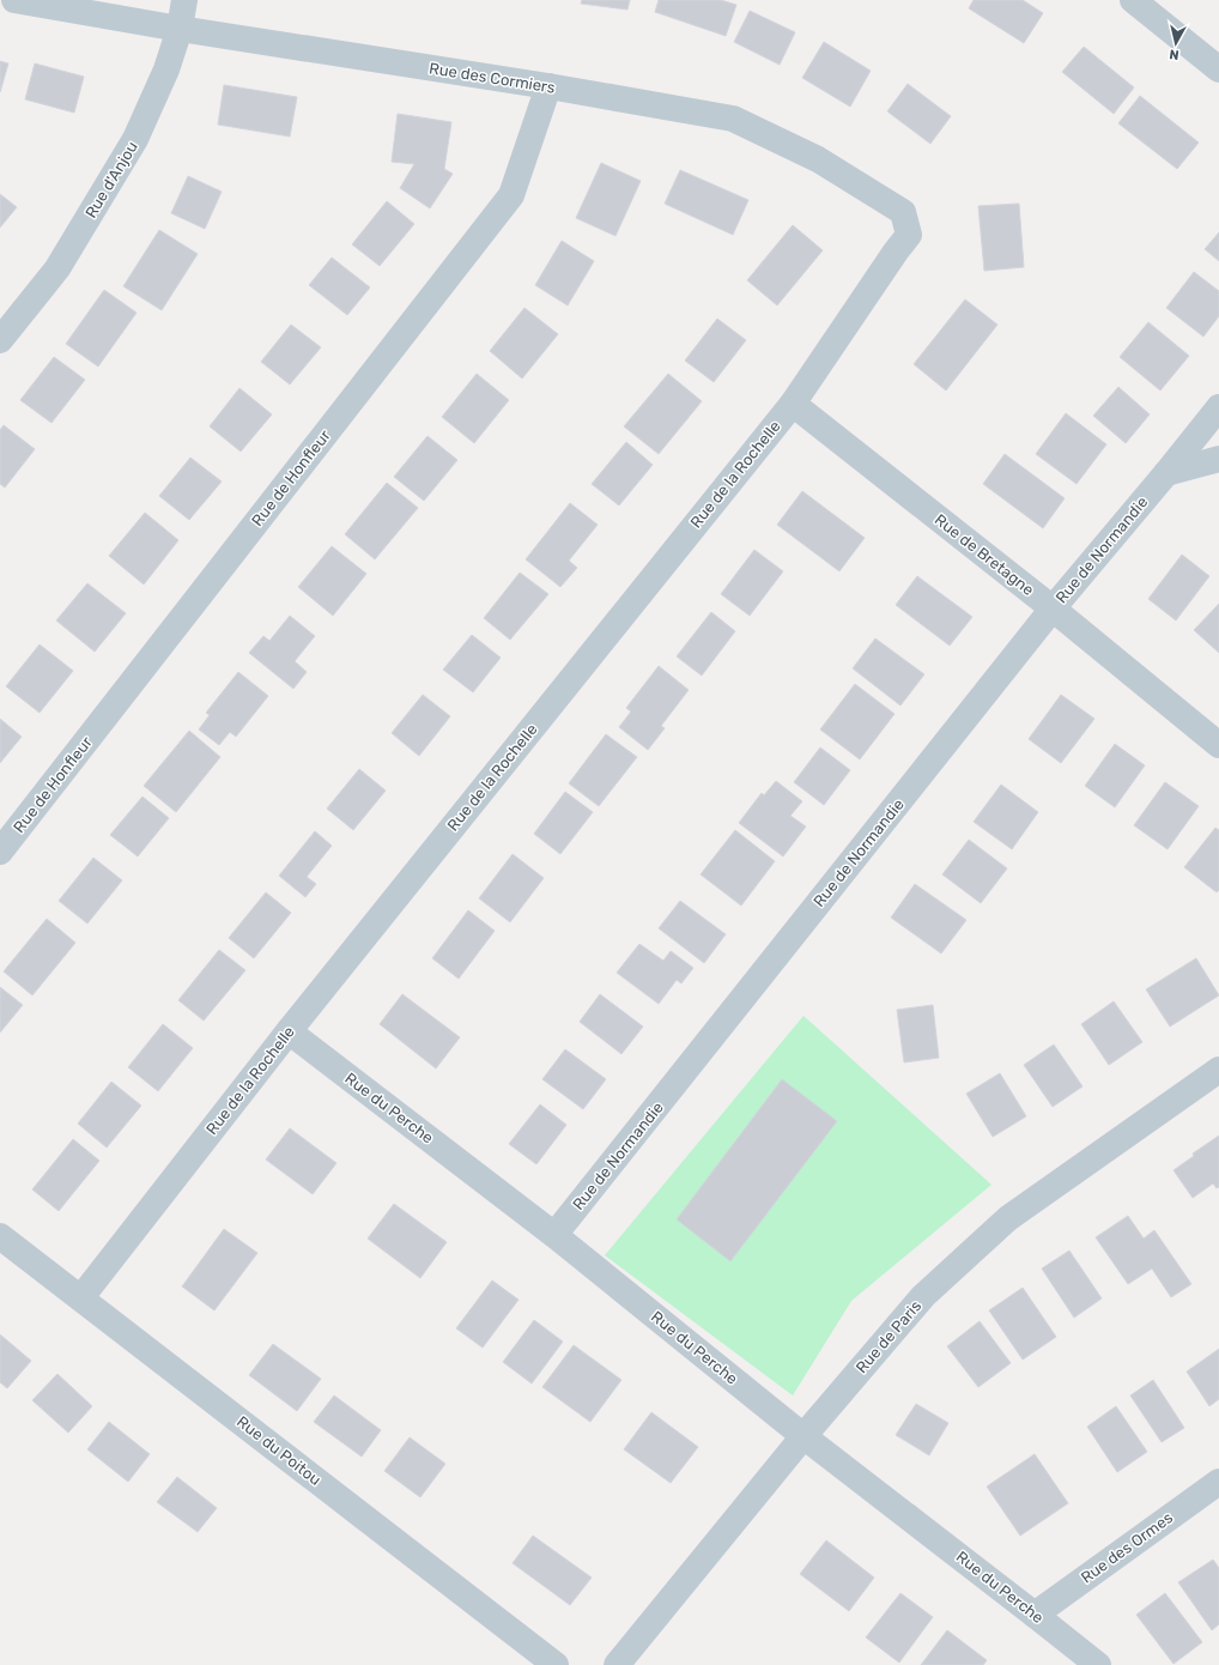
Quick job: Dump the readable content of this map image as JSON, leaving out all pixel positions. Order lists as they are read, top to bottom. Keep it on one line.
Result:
{"streets":{"street":["Rue des Cormiers","Rue d'Anjou","Rue de la Rochelle","Rue de Honfleur","Rue de Normandie","Rue de Bretagne","Rue du Perche","Rue de Paris","Rue du Poitou","Rue des Ormes"]},"crossings":[["Rue des Cormiers","Rue d'Anjou"],["Rue des Cormiers","Rue de la Rochelle"],["Rue des Cormiers","Rue de Honfleur"],["Rue de la Rochelle","Rue de Bretagne"],["Rue de la Rochelle","Rue du Perche"],["Rue de la Rochelle","Rue du Poitou"],["Rue de Normandie","Rue de Bretagne"],["Rue de Normandie","Rue du Perche"],["Rue du Perche","Rue de Paris"],["Rue du Perche","Rue des Ormes"]],"north":"bottom"}
